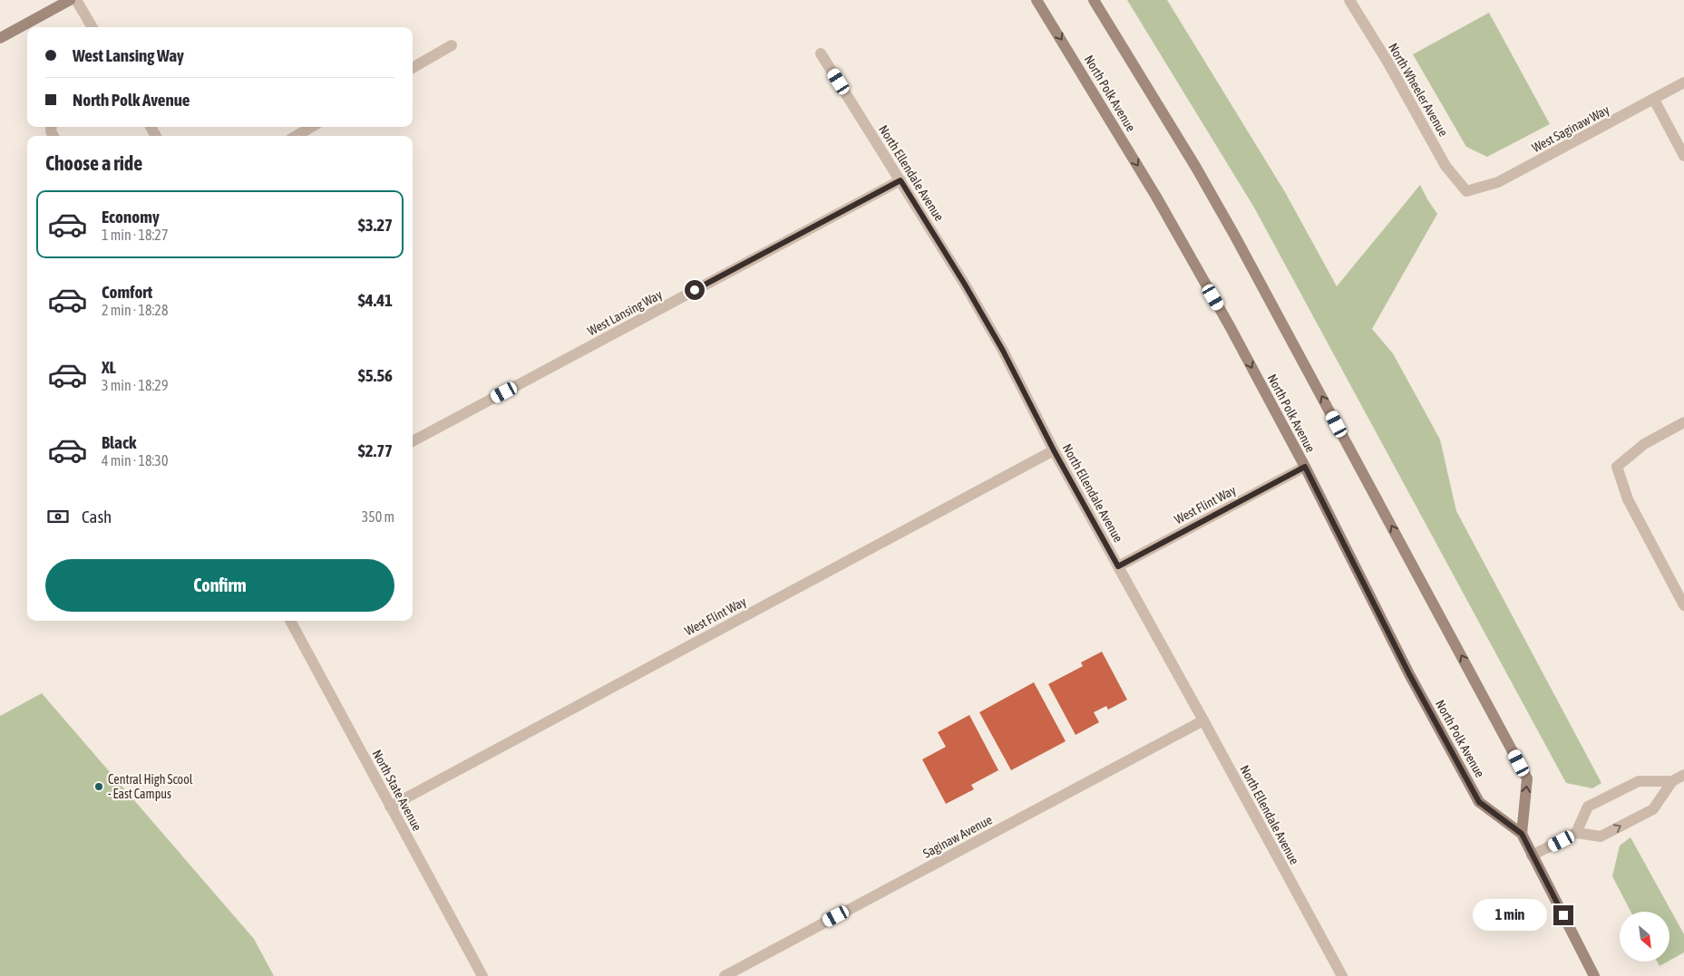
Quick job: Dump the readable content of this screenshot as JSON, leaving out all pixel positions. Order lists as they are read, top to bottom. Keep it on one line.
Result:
{"streets":{"main road":["North Polk Avenue"],"street":["North Wheeler Avenue","West Saginaw Way","North Ellendale Avenue","West Lansing Way","West Flint Way","North State Avenue","Saginaw Avenue"]},"crossings":[["North Wheeler Avenue","West Saginaw Way"],["North Polk Avenue","West Flint Way"],["North Ellendale Avenue","West Lansing Way"],["North Ellendale Avenue","West Flint Way"],["North Ellendale Avenue","Saginaw Avenue"],["West Flint Way","North State Avenue"]],"places":["Central High Scool - East Campus"],"north":"bottom right","page":{"banner":["West Lansing Way","North Polk Avenue"],"heading":"Choose a ride","list":[{"name":"Economy","note":"1 min · 18:27","value":"$3.27"},{"name":"Comfort","note":"2 min · 18:28","value":"$4.41"},{"name":"XL","note":"3 min · 18:29","value":"$5.56"},{"name":"Black","note":"4 min · 18:30","value":"$2.77"}],"pay":["Cash","350 m"],"buttons":"Confirm","bubble":"1 min"}}
